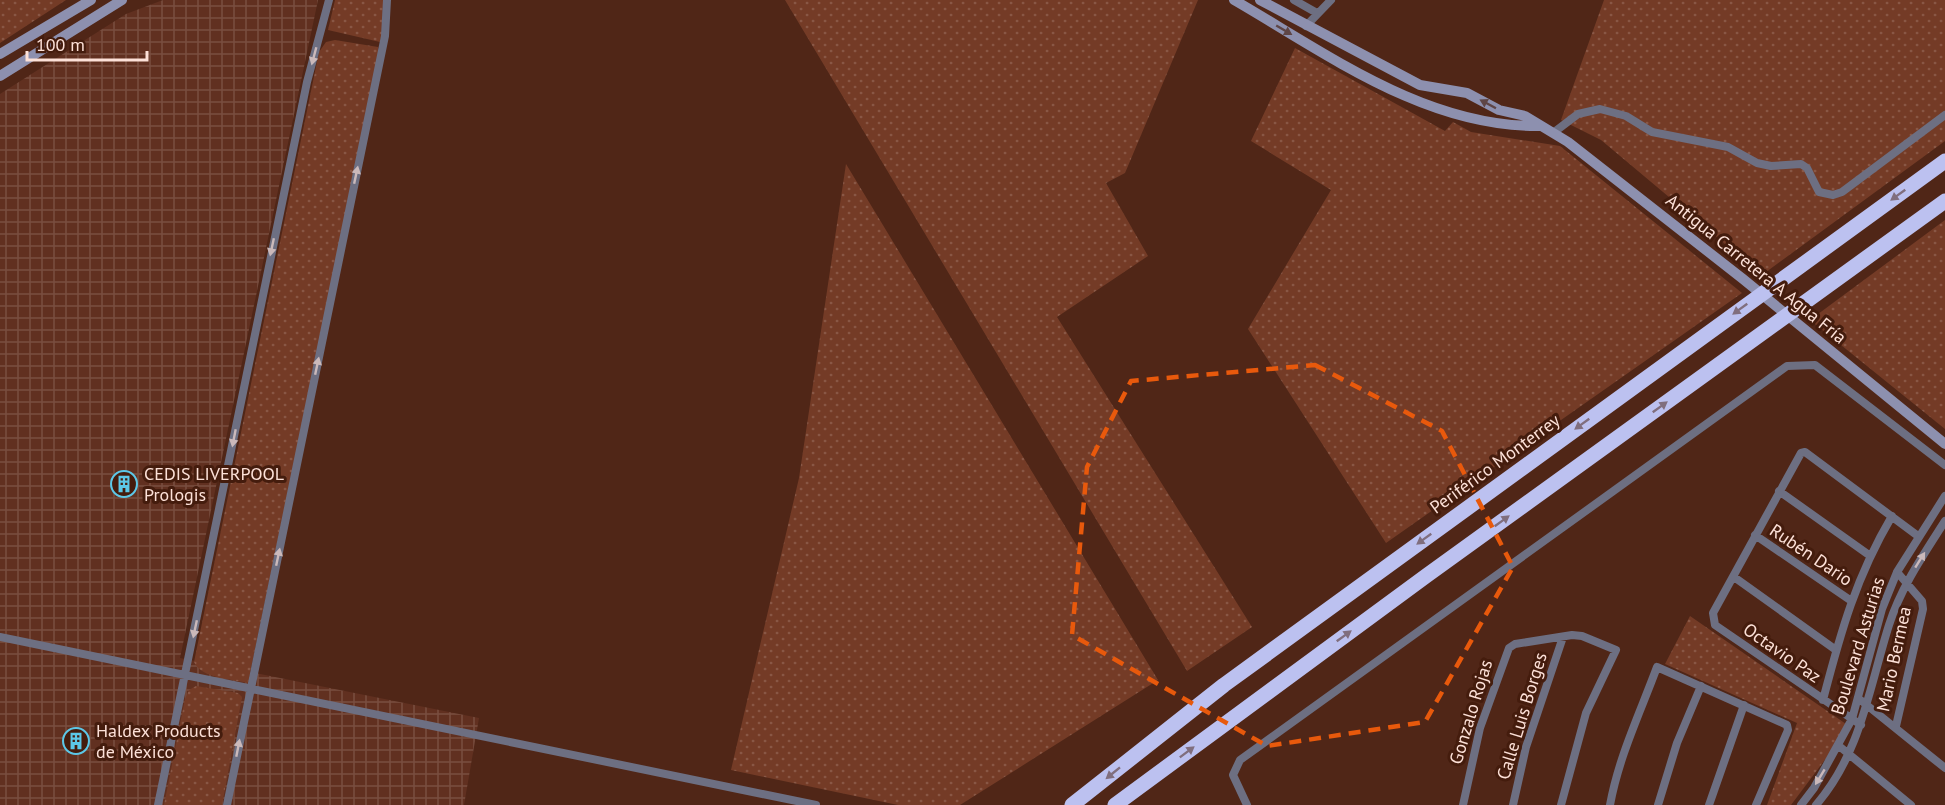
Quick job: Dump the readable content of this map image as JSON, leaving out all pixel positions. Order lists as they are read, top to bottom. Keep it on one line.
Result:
{"streets":{"highway":["Periférico Monterrey"],"street":["Antigua Carretera A Agua Fría","Rubén Dario","Boulevard Asturias","Octavio Paz","Mario Bermea","Gonzalo Rojas","Calle Luis Borges"]},"crossings":[["Boulevard Asturias","Octavio Paz"],["Boulevard Asturias","Mario Bermea"],["Gonzalo Rojas","Calle Luis Borges"]],"places":{"building":["CEDIS LIVERPOOL Prologis","Haldex Products de México"]},"scale_bar":"100 m"}
